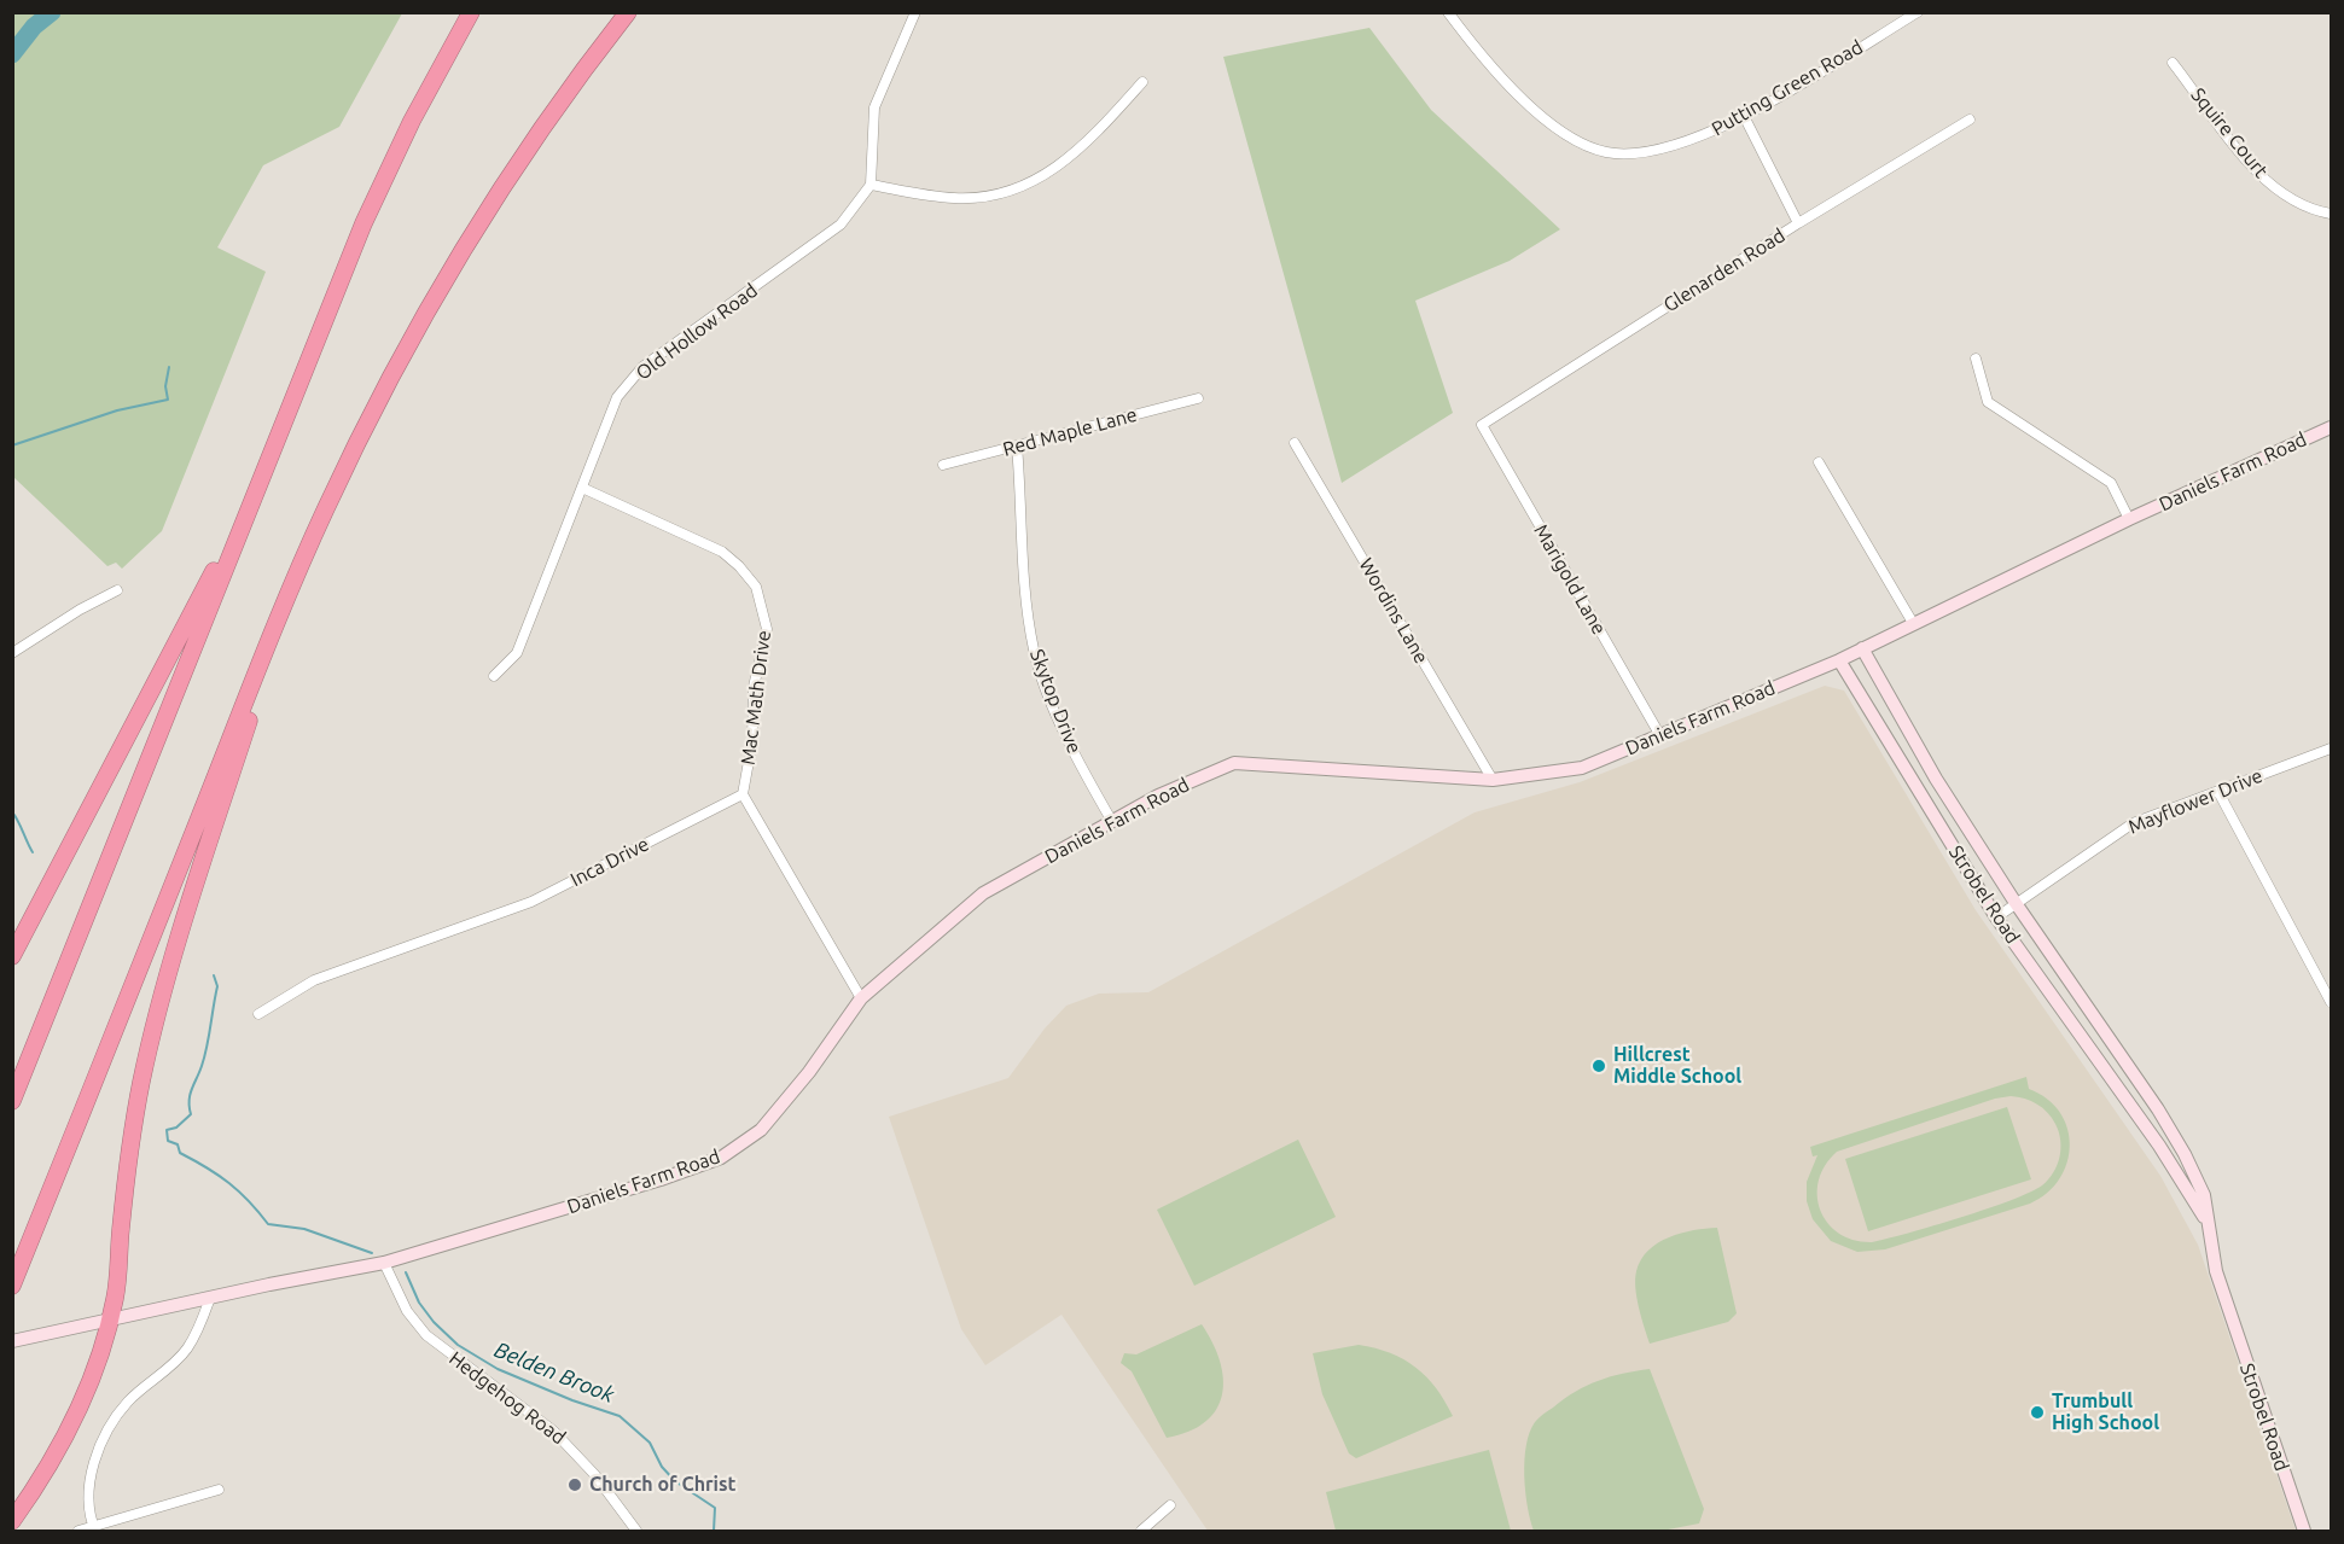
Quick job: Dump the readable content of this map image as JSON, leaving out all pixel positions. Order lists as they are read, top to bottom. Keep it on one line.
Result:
{"streets":{"main road":["Daniels Farm Road","Strobel Road"],"street":["Putting Green Road","Squire Court","Glenarden Road","Old Hollow Road","Red Maple Lane","Marigold Lane","Wordins Lane","Mac Math Drive","Skytop Drive","Mayflower Drive","Inca Drive","Hedgehog Road"]},"crossings":[["Glenarden Road","Marigold Lane"],["Old Hollow Road","Mac Math Drive"],["Red Maple Lane","Skytop Drive"],["Daniels Farm Road","Marigold Lane"],["Daniels Farm Road","Wordins Lane"],["Daniels Farm Road","Skytop Drive"],["Daniels Farm Road","Strobel Road"],["Daniels Farm Road","Hedgehog Road"],["Mac Math Drive","Inca Drive"],["Mayflower Drive","Strobel Road"]],"water":["Belden Brook"],"places":["Hillcrest Middle School","Trumbull High School","Church of Christ"]}
